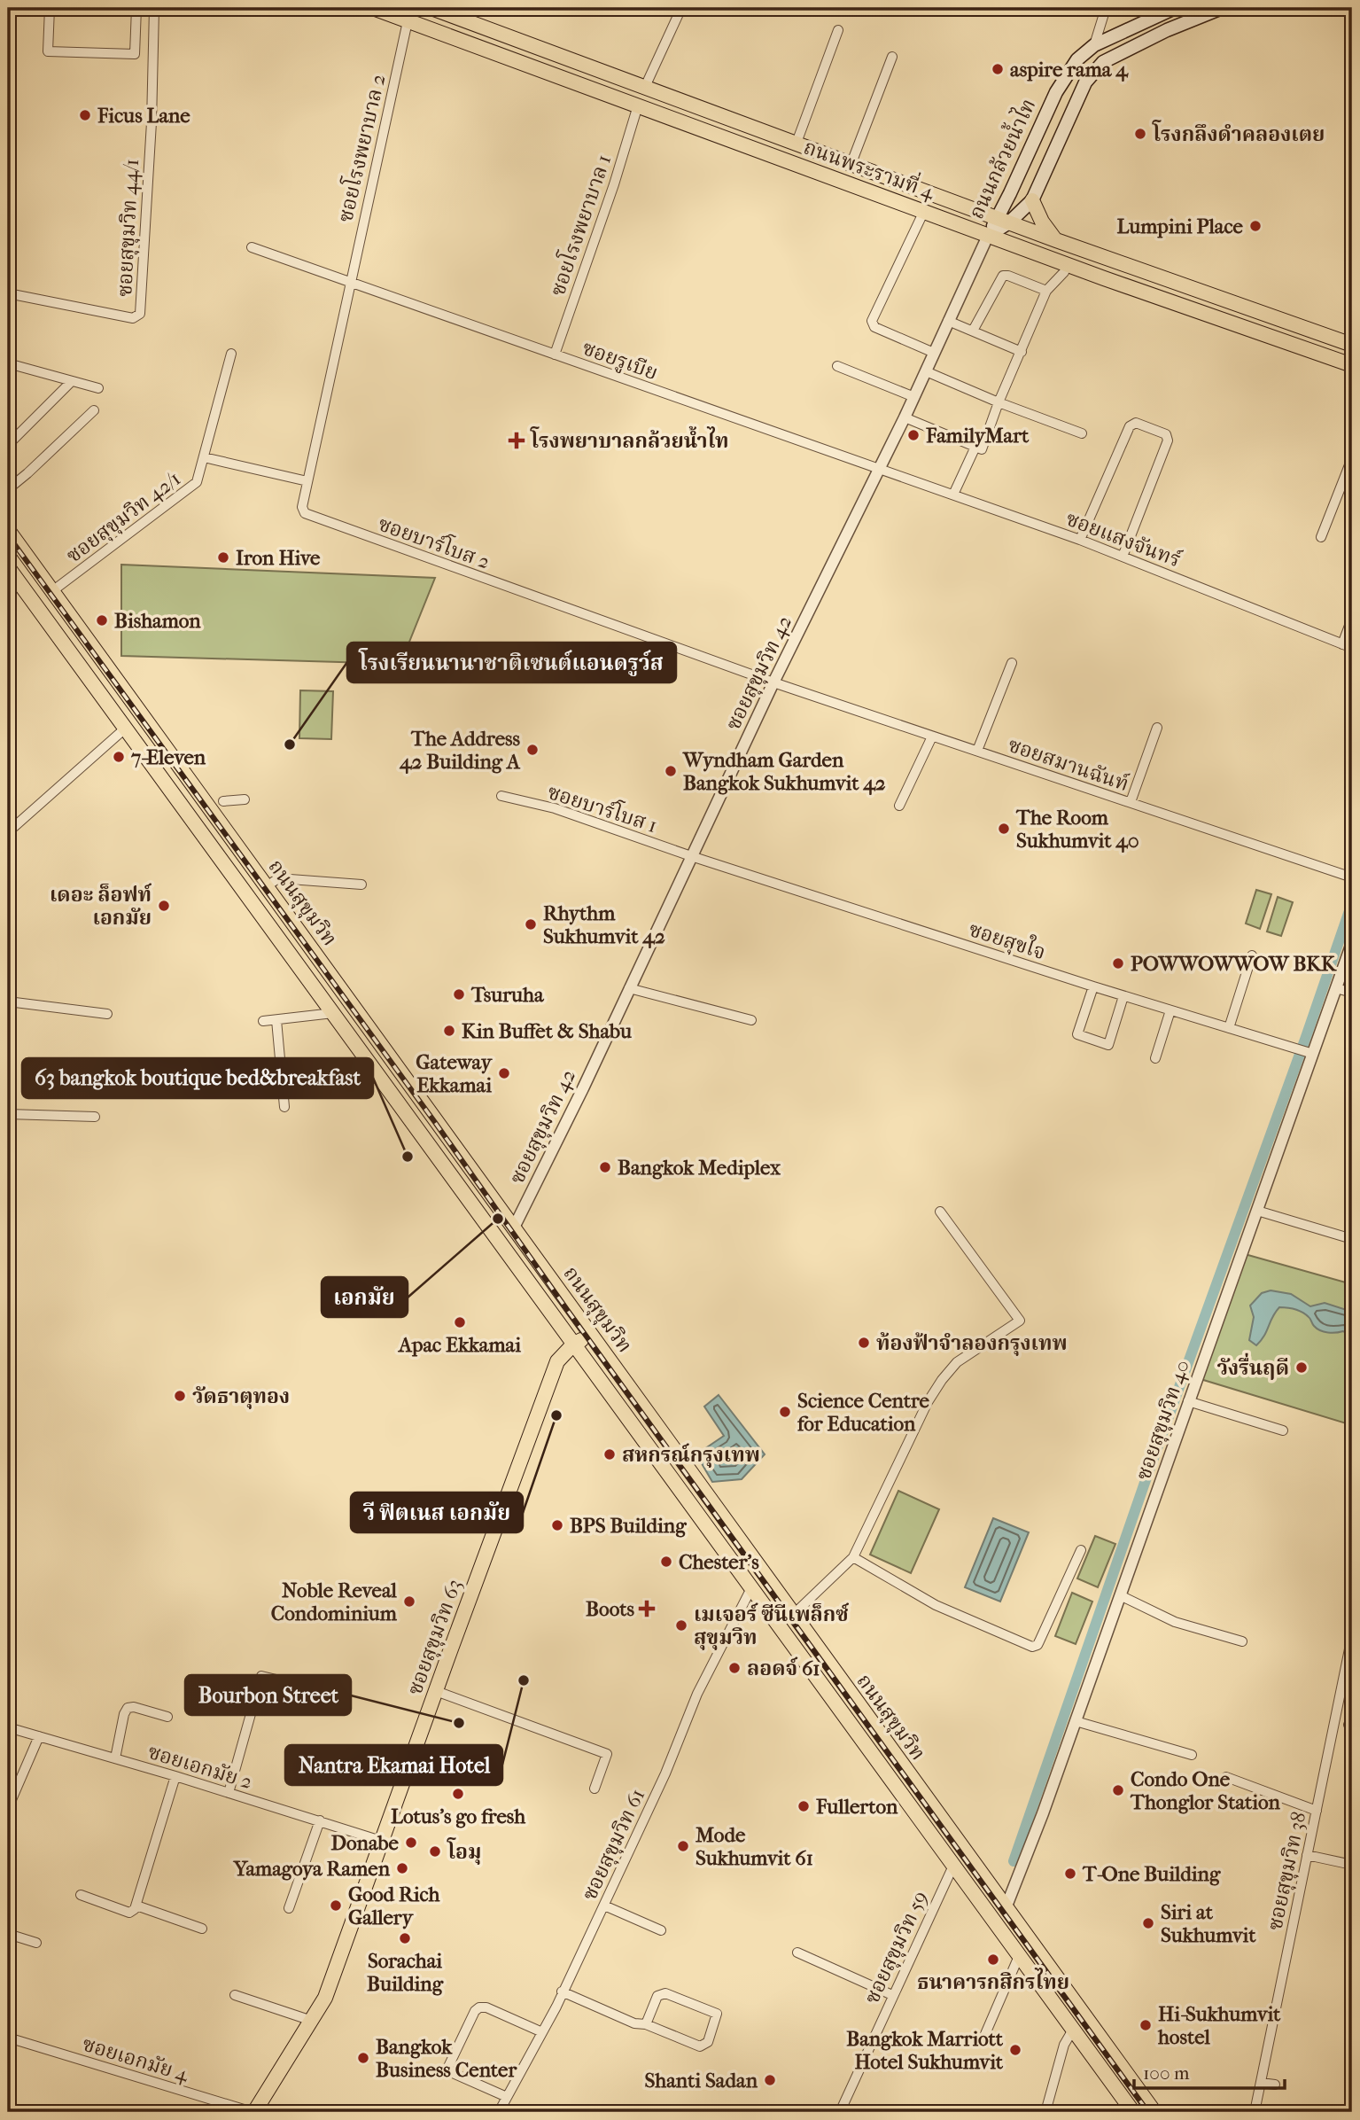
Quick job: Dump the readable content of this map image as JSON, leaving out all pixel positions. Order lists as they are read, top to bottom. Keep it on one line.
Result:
{"streets":{"main road":["ถนนกล้วยน้ำไท","ถนนพระรามที่ 4","ถนนสุขุมวิท","ซอยสุขุมวิท 63"],"street":["ซอยโรงพยาบาล 2","ซอยโรงพยาบาล 1","ซอยสุขุมวิท 44/1","ซอยรูเบีย","ซอยสุขุมวิท 42/1","ซอยแสงจันทร์","ซอยบาร์โบส 2","ซอยสุขุมวิท 42","ซอยสมานฉันท์","ซอยบาร์โบส 1","ซอยสุขใจ","ซอยสุขุมวิท 40","ซอยเอกมัย 2","ซอยสุขุมวิท 61","ซอยสุขุมวิท 38","ซอยสุขุมวิท 59","ซอยเอกมัย 4"]},"crossings":[["ซอยโรงพยาบาล 2","ถนนพระรามที่ 4"],["ซอยโรงพยาบาล 2","ซอยรูเบีย"],["ซอยโรงพยาบาล 2","ซอยบาร์โบส 2"],["ถนนกล้วยน้ำไท","ถนนพระรามที่ 4"],["ถนนกล้วยน้ำไท","ซอยสุขุมวิท 42"],["ถนนพระรามที่ 4","ซอยโรงพยาบาล 1"],["ถนนพระรามที่ 4","ซอยสุขุมวิท 42"],["ซอยโรงพยาบาล 1","ซอยรูเบีย"],["ซอยรูเบีย","ซอยแสงจันทร์"],["ซอยรูเบีย","ซอยบาร์โบส 2"],["ซอยรูเบีย","ซอยสุขุมวิท 42"],["ซอยสุขุมวิท 42/1","ถนนสุขุมวิท"],["ซอยแสงจันทร์","ซอยสุขุมวิท 42"],["ซอยบาร์โบส 2","ซอยสุขุมวิท 42"],["ซอยบาร์โบส 2","ซอยสมานฉันท์"],["ซอยสุขุมวิท 42","ซอยสมานฉันท์"],["ซอยสุขุมวิท 42","ซอยบาร์โบส 1"],["ซอยสุขุมวิท 42","ถนนสุขุมวิท"],["ซอยสุขุมวิท 42","ซอยสุขใจ"],["ซอยบาร์โบส 1","ซอยสุขใจ"],["ถนนสุขุมวิท","ซอยสุขุมวิท 40"],["ถนนสุขุมวิท","ซอยสุขุมวิท 63"],["ถนนสุขุมวิท","ซอยสุขุมวิท 61"],["ถนนสุขุมวิท","ซอยสุขุมวิท 59"],["ซอยสุขใจ","ซอยสุขุมวิท 40"],["ซอยสุขุมวิท 63","ซอยเอกมัย 2"],["ซอยสุขุมวิท 63","ซอยเอกมัย 4"]],"places":{"other":["aspire rama 4","Ficus Lane","โรงกลึงดำคลองเตย","Lumpini Place","FamilyMart","Iron Hive","Bishamon","โรงเรียนนานาชาติเซนต์แอนดรูว์ส","The Address 42 Building A","7-Eleven","Wyndham Garden Bangkok Sukhumvit 42","The Room Sukhumvit 40","เดอะ ล็อฟท์ เอกมัย","Rhythm Sukhumvit 42","POWWOWWOW BKK","Tsuruha","Kin Buffet & Shabu","Gateway Ekkamai","63 bangkok boutique bed&breakfast","Bangkok Mediplex","เอกมัย","Apac Ekkamai","ท้องฟ้าจำลองกรุงเทพ","วังรื่นฤดี","วัดธาตุทอง","Science Centre for Education","วี ฟิตเนส เอกมัย","สหกรณ์กรุงเทพ","BPS Building","Chester's","Noble Reveal Condominium","เมเจอร์ ซีนีเพล็กซ์ สุขุมวิท","ลอดจ์ 61","Nantra Ekamai Hotel","Bourbon Street","Condo One Thonglor Station","Lotus's go fresh","Fullerton","Donabe","Mode Sukhumvit 61","โอมุ","Yamagoya Ramen","T-One Building","Good Rich Gallery","Siri at Sukhumvit","Sorachai Building","ธนาคารกสิกรไทย","Hi-Sukhumvit hostel","Bangkok Marriott Hotel Sukhumvit","Bangkok Business Center","Shanti Sadan"],"health":["โรงพยาบาลกล้วยน้ำไท","Boots"]},"scale_bar":"100 m"}
